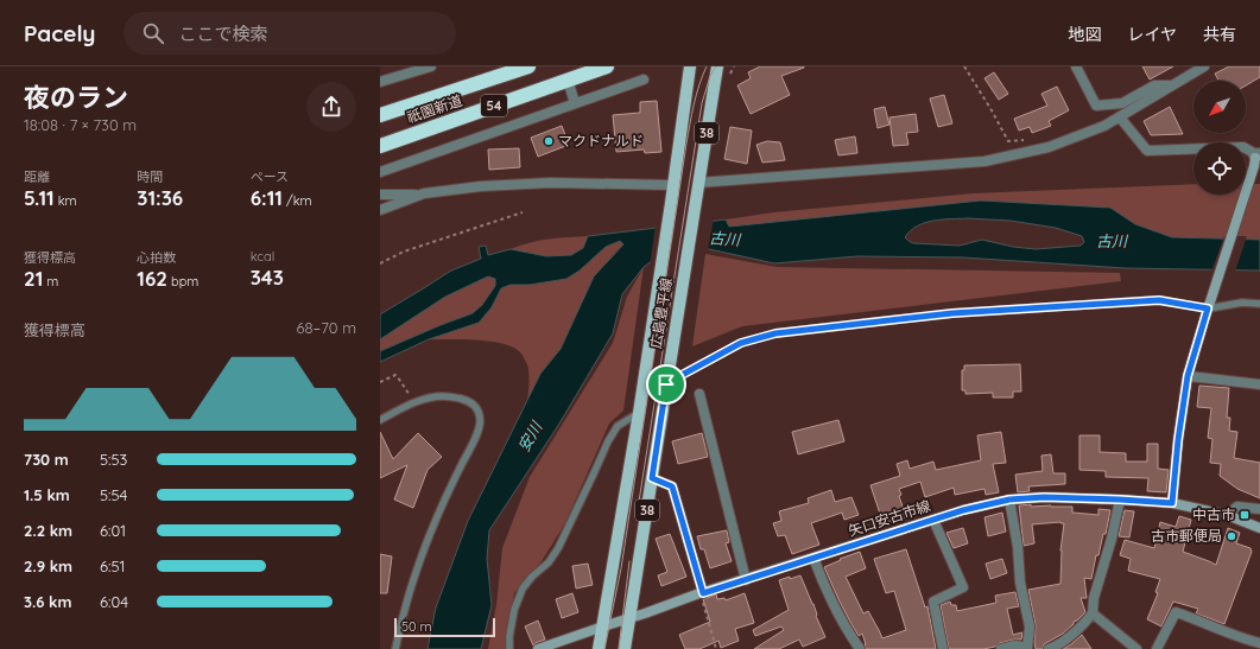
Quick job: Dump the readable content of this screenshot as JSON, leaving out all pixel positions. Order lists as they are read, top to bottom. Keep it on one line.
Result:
{"streets":{"highway":["54","祇園新道"],"main road":["38","広島豊平線","矢口安古市線"]},"crossings":[["広島豊平線","矢口安古市線"]],"water":["古川","安川"],"places":{"other":["マクドナルド","古市郵便局"],"transit":["中古市"]},"scale_bar":"50 m","north":"bottom left","page":{"header":"Pacely","search":"ここで検索","nav":["地図","レイヤ","共有"],"heading":["夜のラン","18:08 · 7 × 730 m"],"stats":[["距離","5.11 km"],["時間","31:36"],["ペース","6:11 /km"],["獲得標高","21 m"],["心拍数","162 bpm"],["kcal","343"]],"chart":["獲得標高","68–70 m"],"list":[{"name":"730 m","note":"5:53"},{"name":"1.5 km","note":"5:54"},{"name":"2.2 km","note":"6:01"},{"name":"2.9 km","note":"6:51"},{"name":"3.6 km","note":"6:04"}],"scale":"50 m"}}
